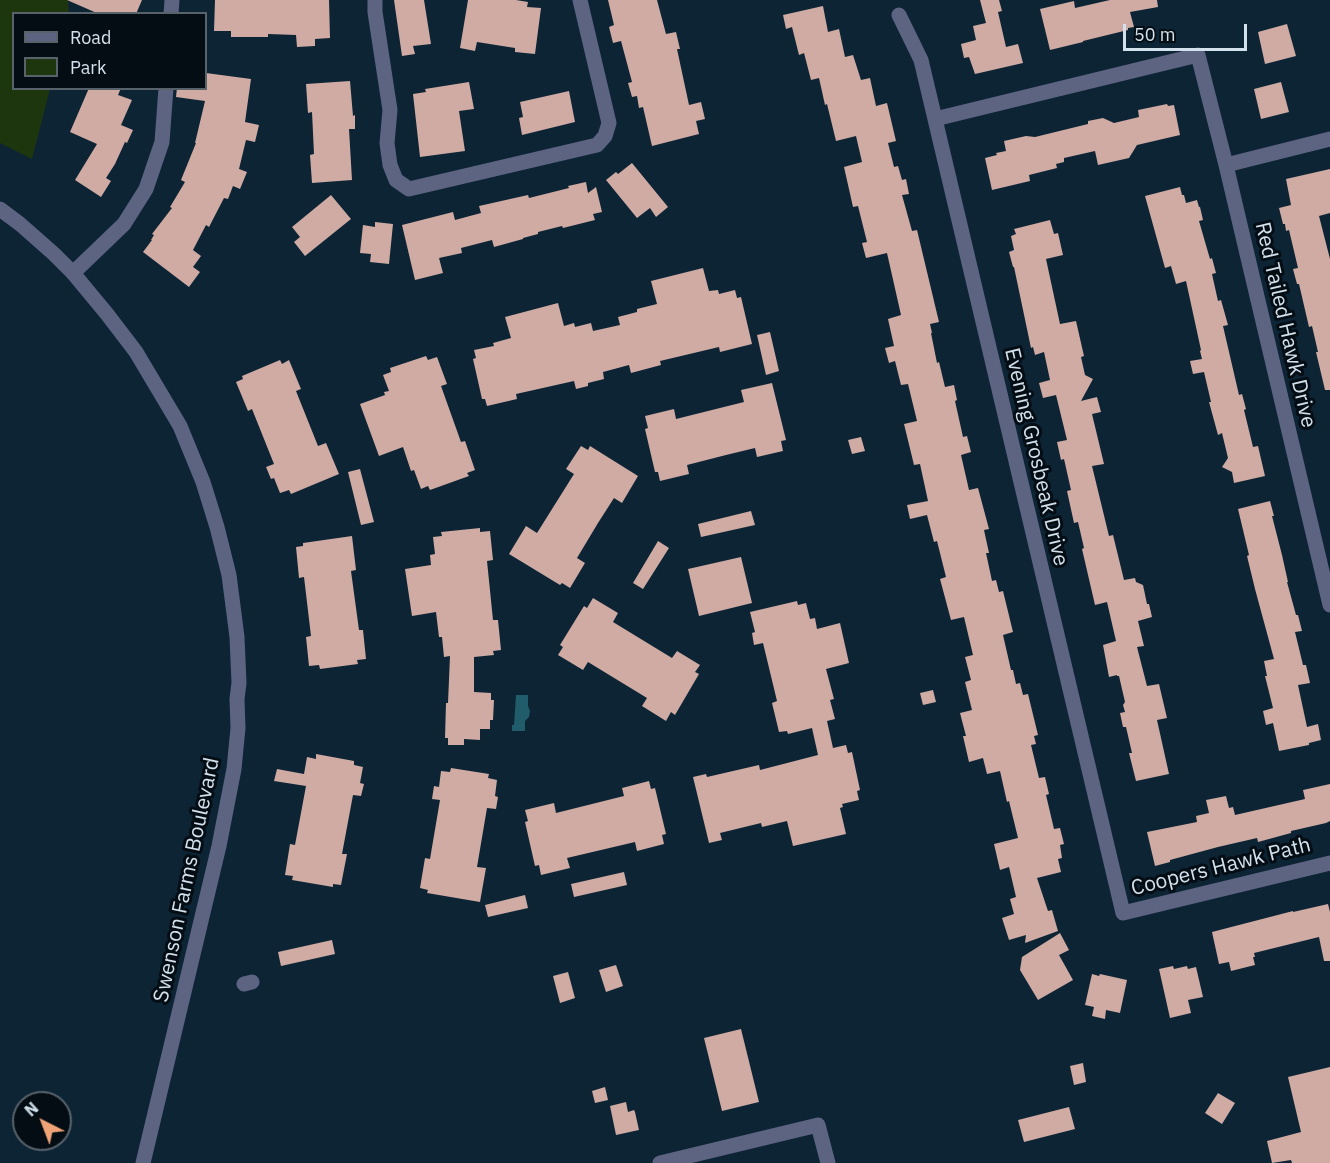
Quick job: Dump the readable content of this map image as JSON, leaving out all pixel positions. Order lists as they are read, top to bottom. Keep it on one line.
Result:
{"streets":{"street":["Red Tailed Hawk Drive","Evening Grosbeak Drive","Coopers Hawk Path","Swenson Farms Boulevard"]},"crossings":[["Red Tailed Hawk Drive","Evening Grosbeak Drive"],["Evening Grosbeak Drive","Coopers Hawk Path"]],"legend":["Road","Park"],"scale_bar":"50 m","north":"top left"}
